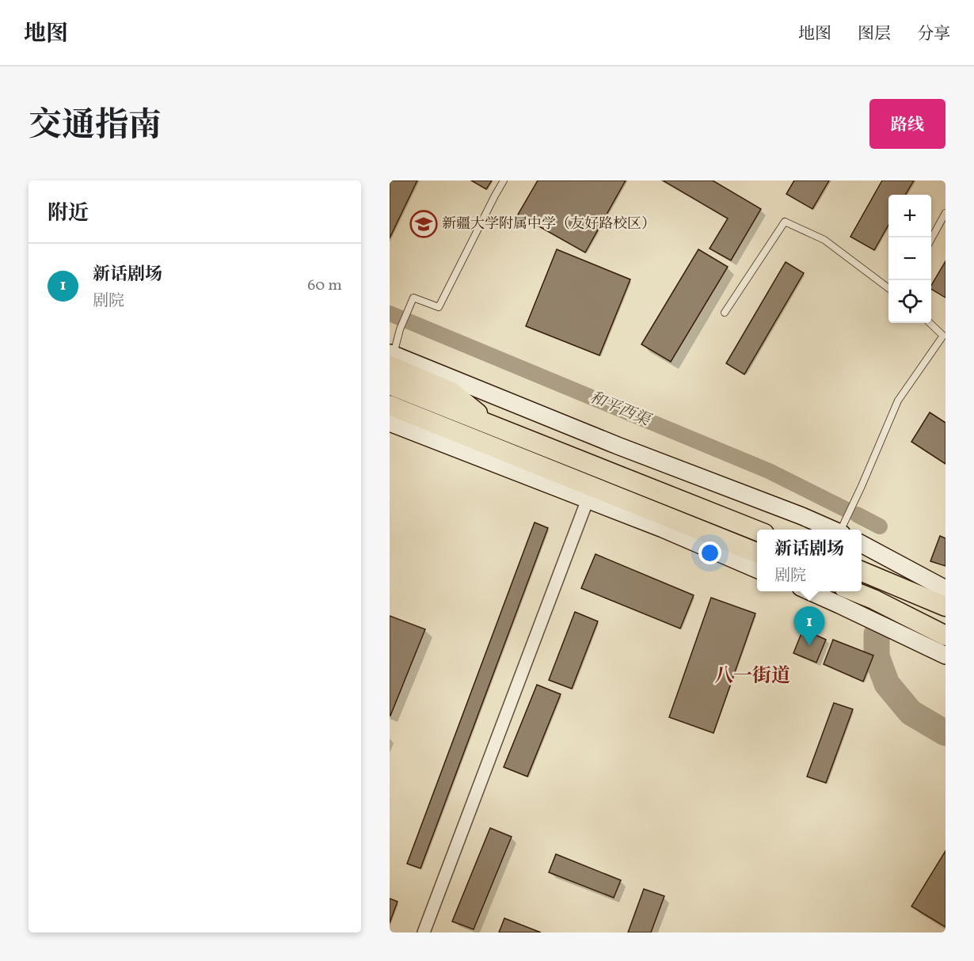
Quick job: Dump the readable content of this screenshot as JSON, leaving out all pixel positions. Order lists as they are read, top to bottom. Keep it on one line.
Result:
{"districts":["八一街道"],"water":["和平西渠"],"places":{"school or university":["新疆大学附属中学（友好路校区）"]},"page":{"header":"地图","nav":["地图","图层","分享"],"title":"交通指南","buttons":"路线","heading":"附近","map_buttons":["+","−"],"list":[{"mark":"1","name":"新话剧场","note":"剧院","value":"60 m"}],"popup":["新话剧场","剧院"],"pins":"1"}}
